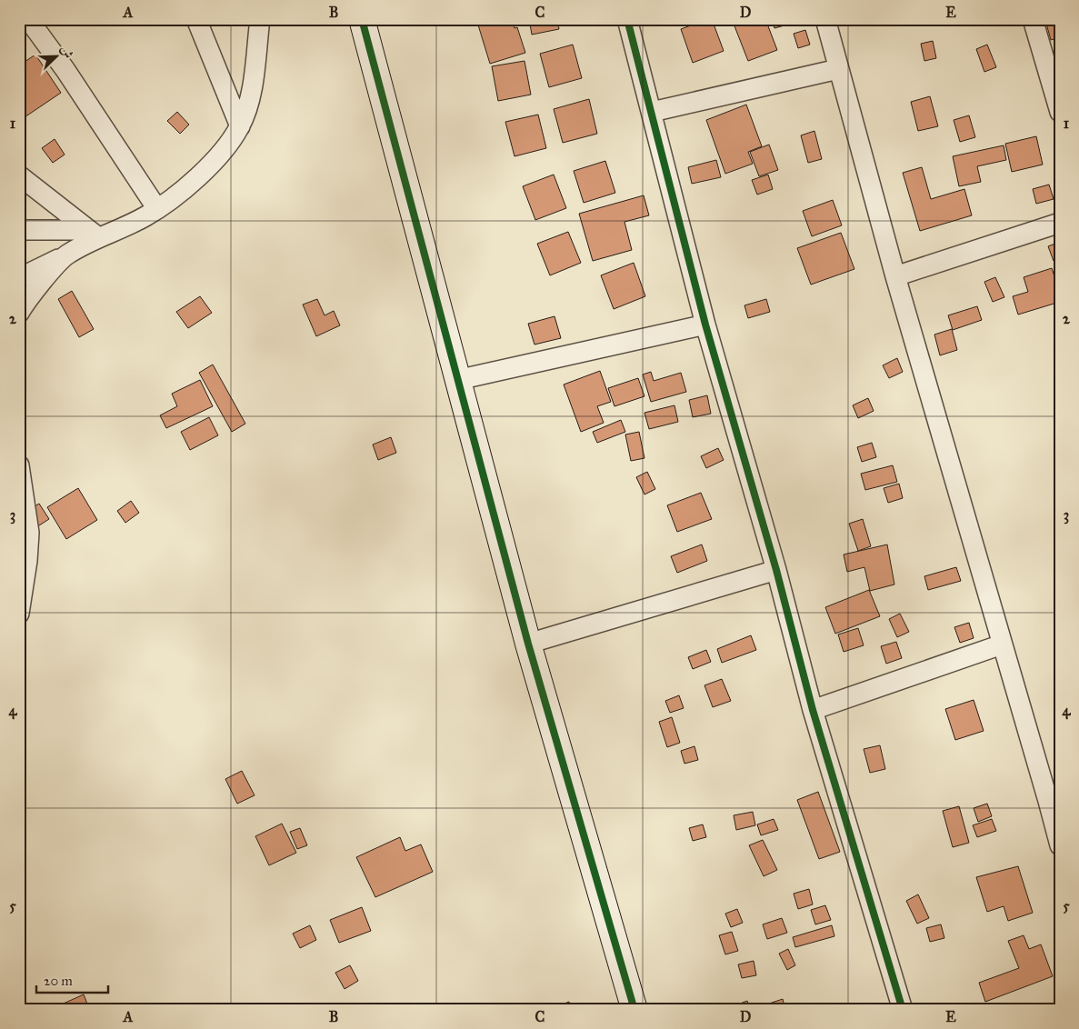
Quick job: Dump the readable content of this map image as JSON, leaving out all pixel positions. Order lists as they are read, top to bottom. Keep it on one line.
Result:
{"scale_bar":"20 m","north":"top right","grid":{"columns":["A","B","C","D","E"],"rows":["1","2","3","4","5"]}}
